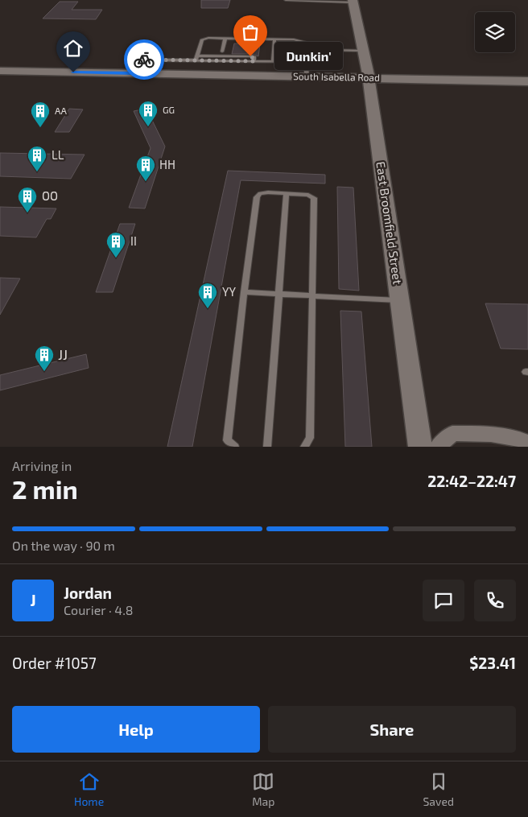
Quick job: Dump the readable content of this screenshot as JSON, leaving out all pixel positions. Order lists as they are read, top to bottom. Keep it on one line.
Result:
{"streets":{"main road":["South Isabella Road","East Broomfield Street"]},"crossings":[["South Isabella Road","East Broomfield Street"]],"places":{"other":["Dunkin'"],"building":["GG","AA","LL","HH","OO","II","YY","JJ"]},"page":{"bubble":"Dunkin'","heading":["2 min","Arriving in","22:42–22:47"],"panel":["Jordan","Courier · 4.8","Order #1057","$23.41"],"bar":"On the way · 90 m","round":"J","buttons":["Help","Share"],"tabs":["Home","Map","Saved"]}}
